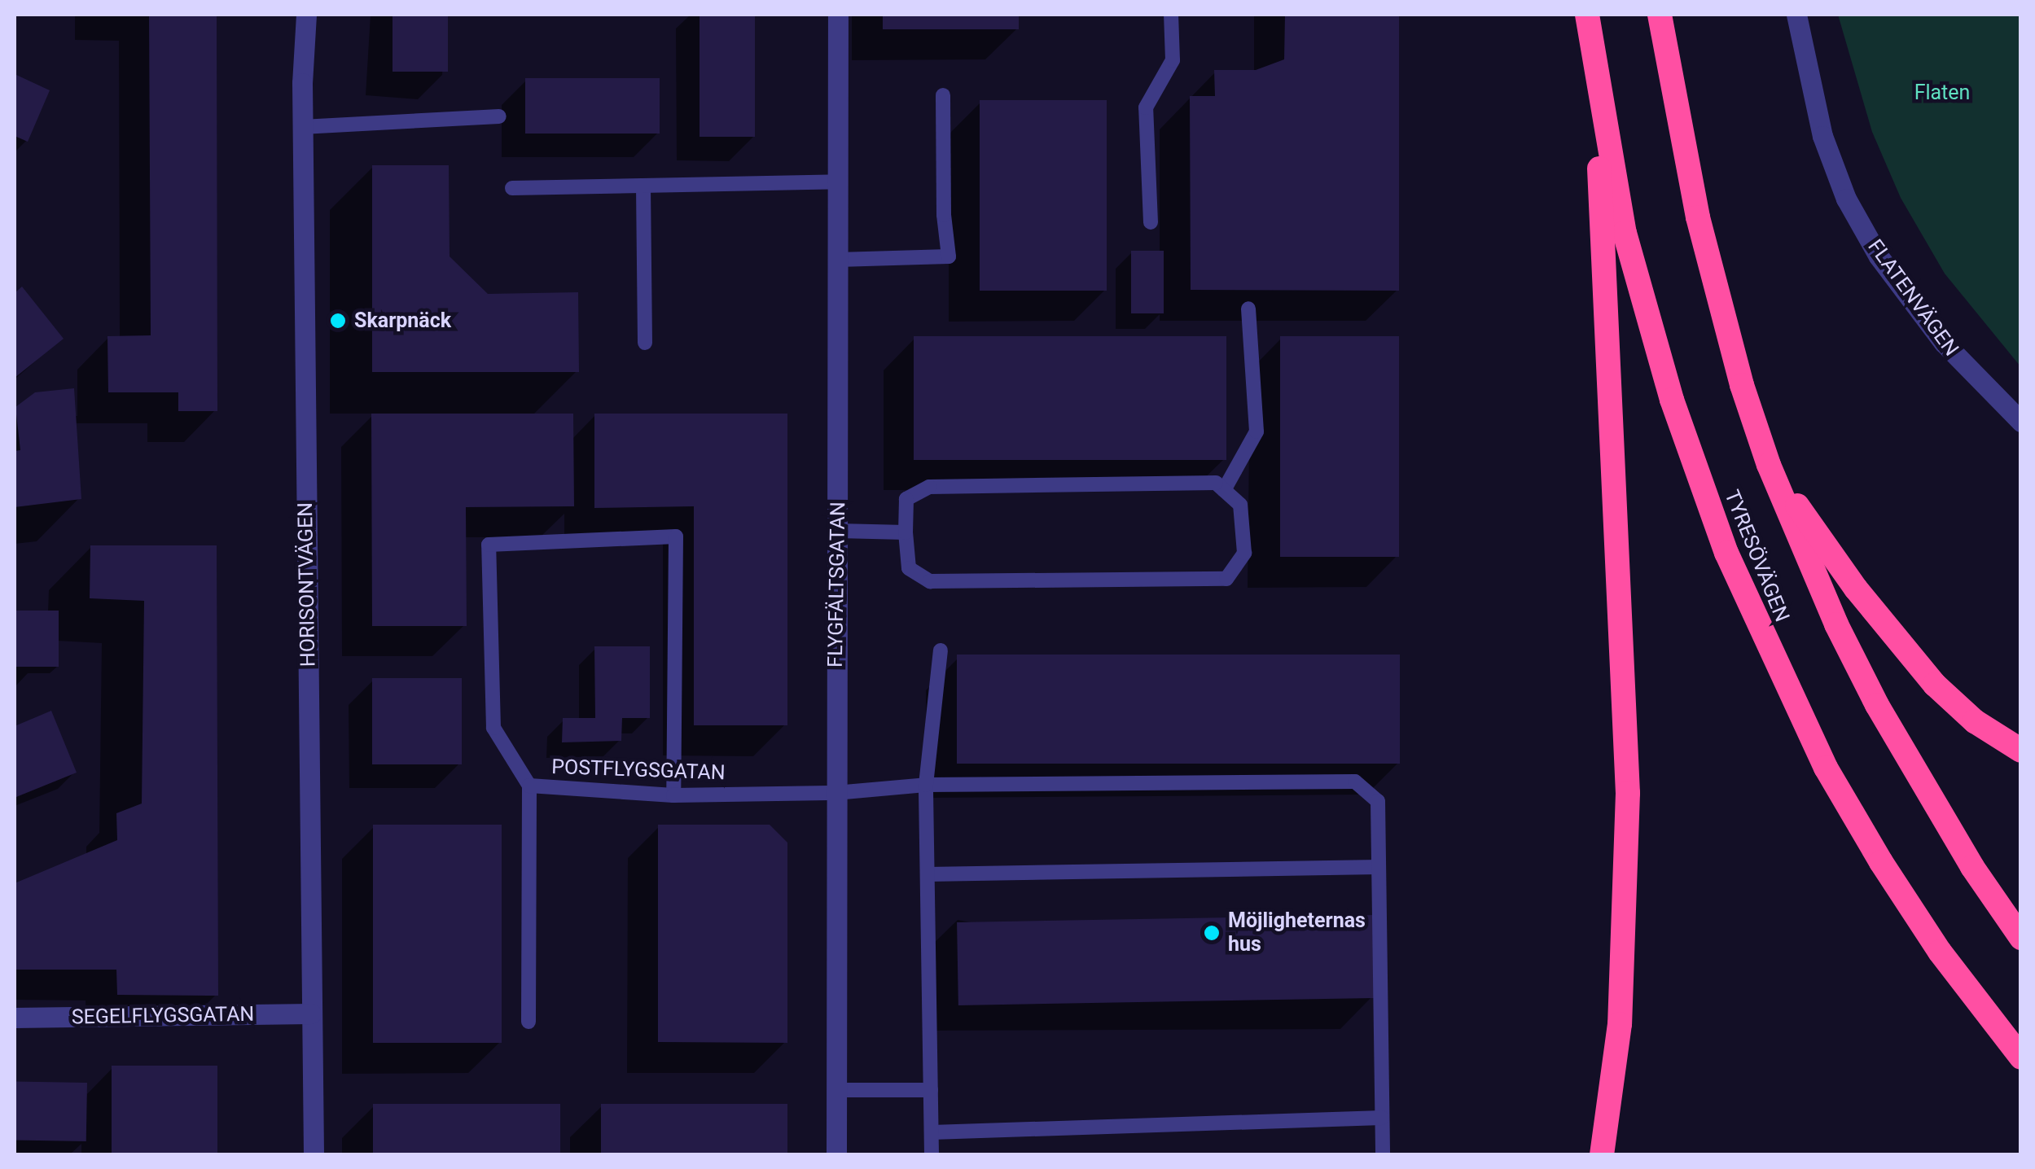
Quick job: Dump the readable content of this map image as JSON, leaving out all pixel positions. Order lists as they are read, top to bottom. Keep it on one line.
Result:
{"streets":{"highway":["TYRESÖVÄGEN"],"street":["FLATENVÄGEN","HORISONTVÄGEN","FLYGFÄLTSGATAN","SEGELFLYGSGATAN"],"lane":["POSTFLYGSGATAN"]},"crossings":[["HORISONTVÄGEN","SEGELFLYGSGATAN"],["FLYGFÄLTSGATAN","POSTFLYGSGATAN"]],"parks":["Flaten"],"places":["Skarpnäck","Möjligheternas hus"]}
